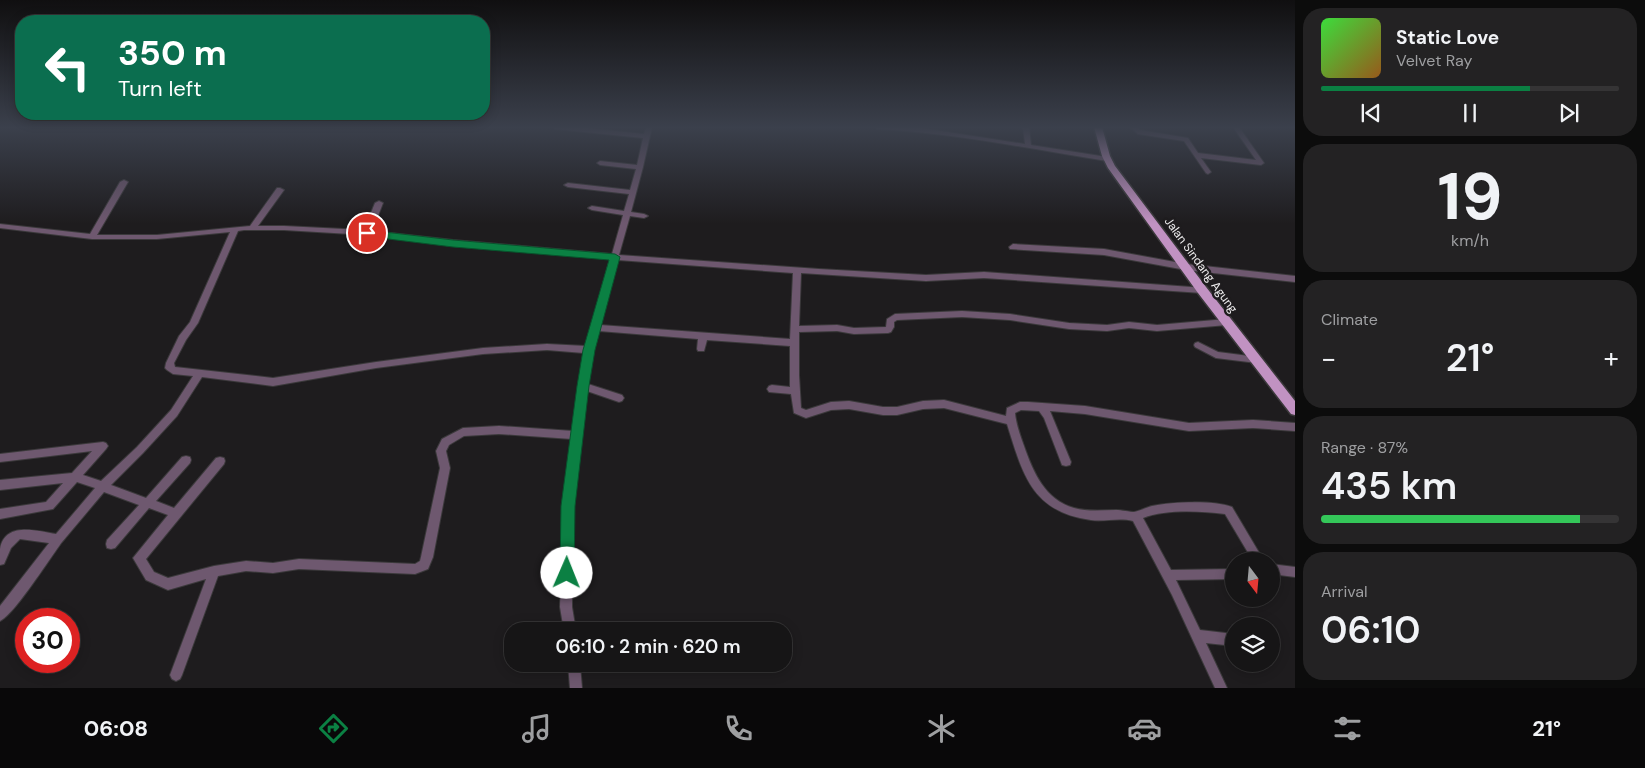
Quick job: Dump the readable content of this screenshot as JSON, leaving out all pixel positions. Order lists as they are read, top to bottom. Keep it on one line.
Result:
{"streets":{"main road":["Jalan Sindang Agung"]},"north":"bottom","page":{"turn":["350 m","Turn left"],"song":["Static Love","Velvet Ray"],"tile":[["19","km/h"],"Climate",["Range · 87%","435 km"],["Arrival","06:10"]],"heat":["−","21°","+"],"limit":"30","trip":"06:10 · 2 min · 620 m","tabs":["06:08","21°"]}}
